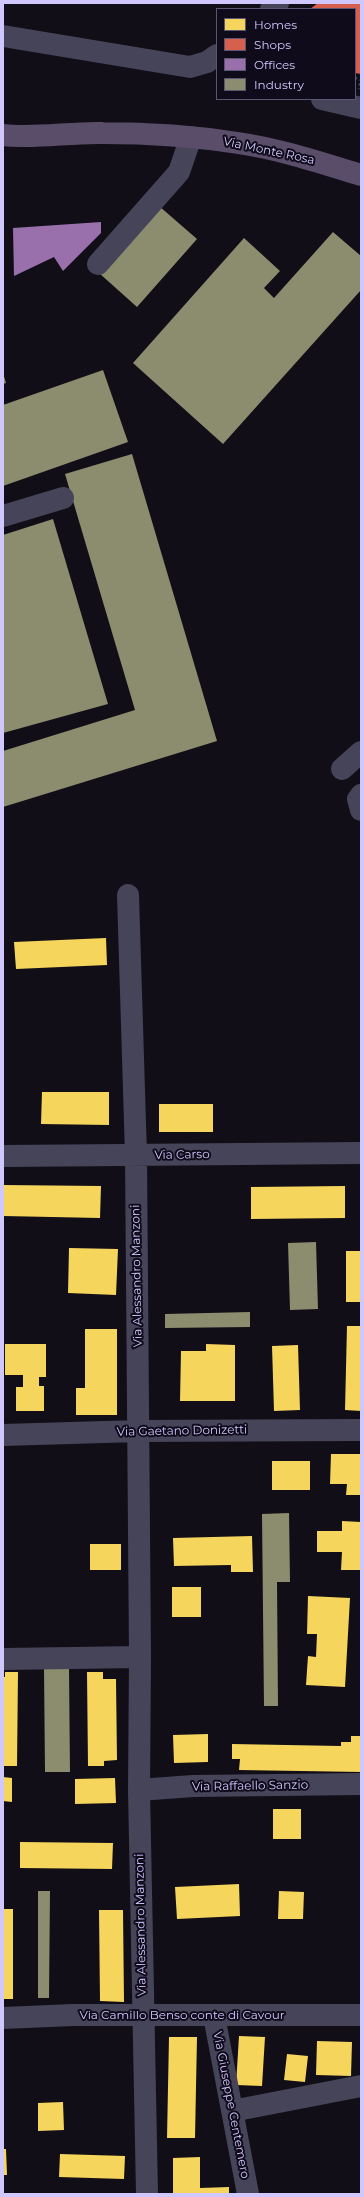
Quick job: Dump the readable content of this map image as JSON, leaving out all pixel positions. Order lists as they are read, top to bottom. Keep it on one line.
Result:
{"streets":{"main road":["Via Monte Rosa"],"street":["Via Carso","Via Alessandro Manzoni","Via Gaetano Donizetti","Via Raffaello Sanzio","Via Camillo Benso conte di Cavour","Via Giuseppe Centemero"]},"crossings":[["Via Carso","Via Alessandro Manzoni"],["Via Alessandro Manzoni","Via Gaetano Donizetti"],["Via Alessandro Manzoni","Via Raffaello Sanzio"],["Via Alessandro Manzoni","Via Camillo Benso conte di Cavour"],["Via Camillo Benso conte di Cavour","Via Giuseppe Centemero"]],"legend":["Homes","Shops","Offices","Industry"]}
